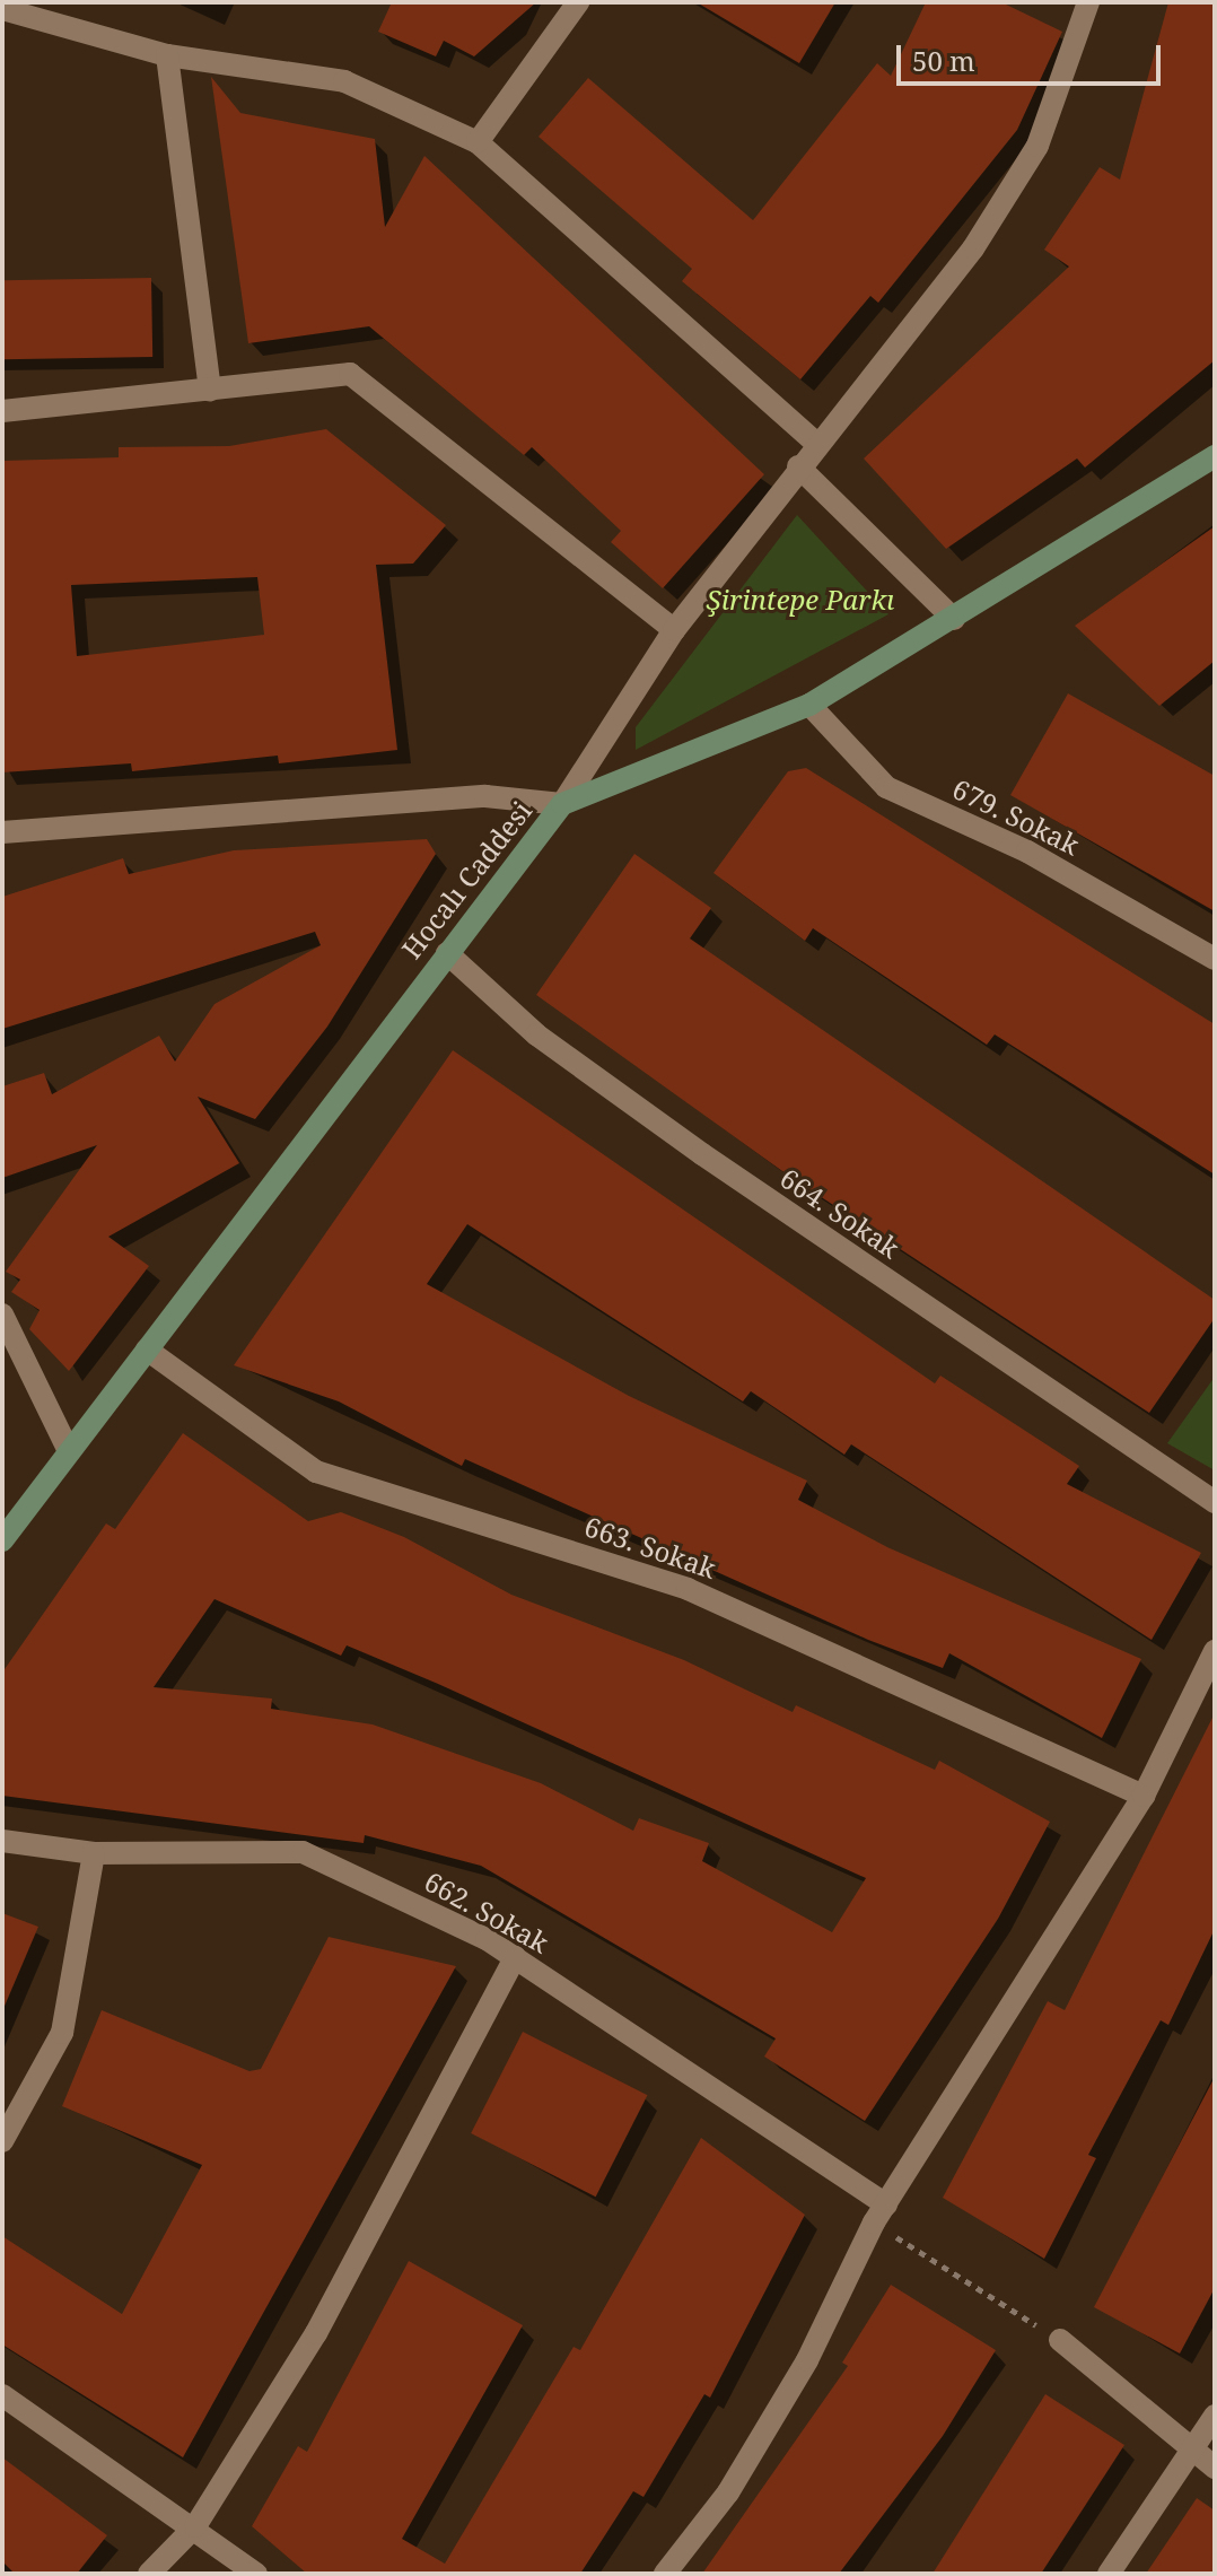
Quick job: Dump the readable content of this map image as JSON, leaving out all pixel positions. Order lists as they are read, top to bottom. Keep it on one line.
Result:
{"streets":{"street":["679. Sokak","Hocalı Caddesi","664. Sokak","663. Sokak","662. Sokak"]},"crossings":[["679. Sokak","Hocalı Caddesi"],["Hocalı Caddesi","664. Sokak"],["Hocalı Caddesi","663. Sokak"]],"parks":["Şirintepe Parkı"],"scale_bar":"50 m"}
